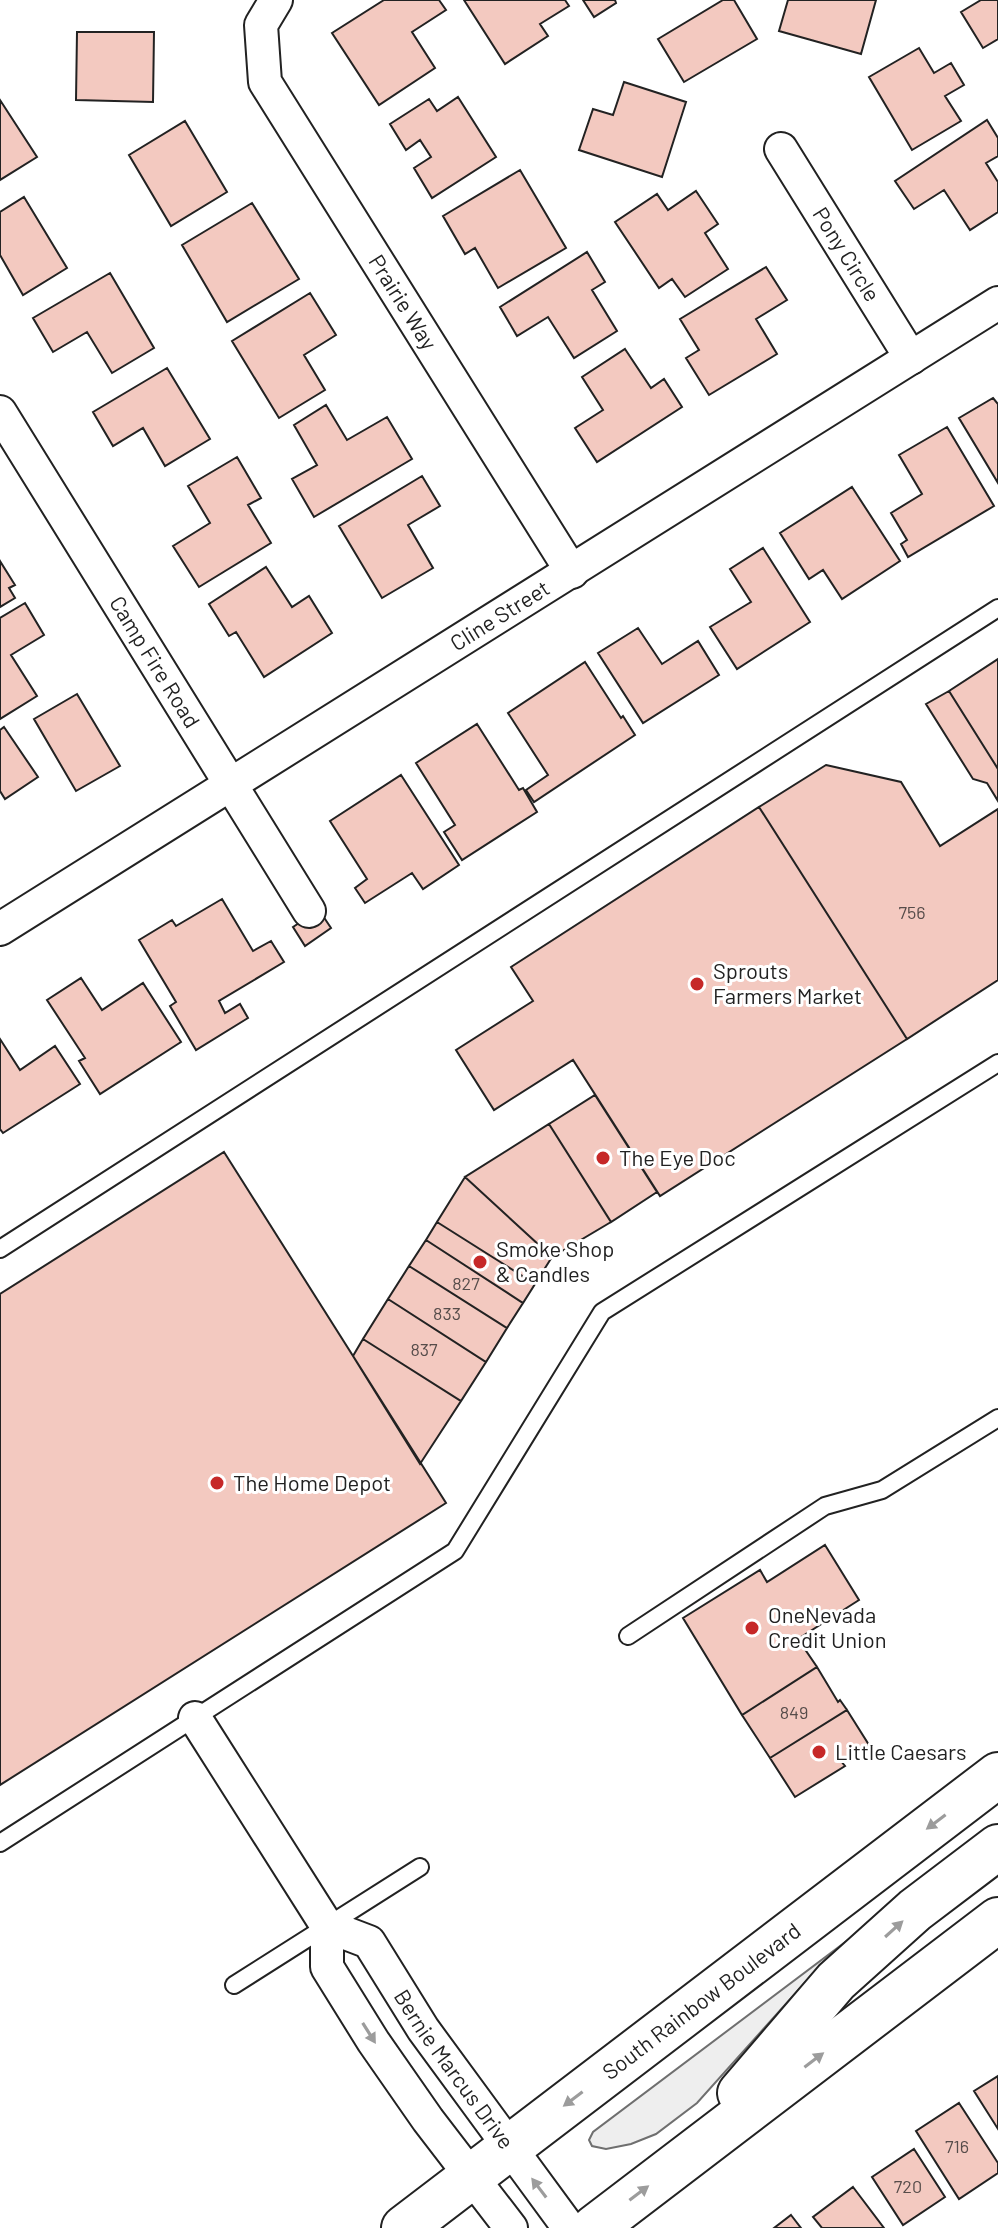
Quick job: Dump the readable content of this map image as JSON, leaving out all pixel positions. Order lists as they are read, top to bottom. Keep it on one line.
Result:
{"streets":{"main road":["South Rainbow Boulevard"],"street":["Pony Circle","Prairie Way","Cline Street","Camp Fire Road","Bernie Marcus Drive"]},"crossings":[["Pony Circle","Cline Street"],["Prairie Way","Cline Street"],["Cline Street","Camp Fire Road"],["South Rainbow Boulevard","Bernie Marcus Drive"]],"places":["Sprouts Farmers Market","The Eye Doc","Smoke Shop & Candles","The Home Depot","OneNevada Credit Union","Little Caesars"],"house_numbers":["756","827","833","837","849","716","720"]}
